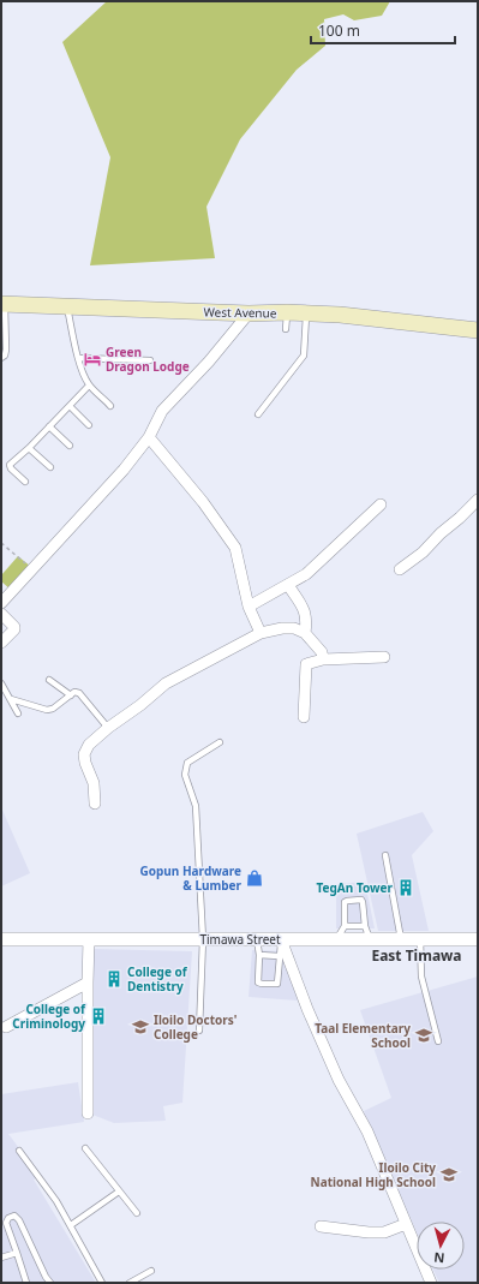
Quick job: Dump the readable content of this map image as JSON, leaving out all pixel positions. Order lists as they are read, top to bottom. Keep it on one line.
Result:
{"streets":{"main road":["West Avenue"],"street":["Timawa Street"]},"districts":["East Timawa"],"places":{"hotel":["Green Dragon Lodge"],"shop":["Gopun Hardware & Lumber"],"building":["TegAn Tower","College of Dentistry","College of Criminology"],"school or university":["Iloilo Doctors' College","Taal Elementary School","Iloilo City National High School"]},"scale_bar":"100 m","north":"bottom"}
